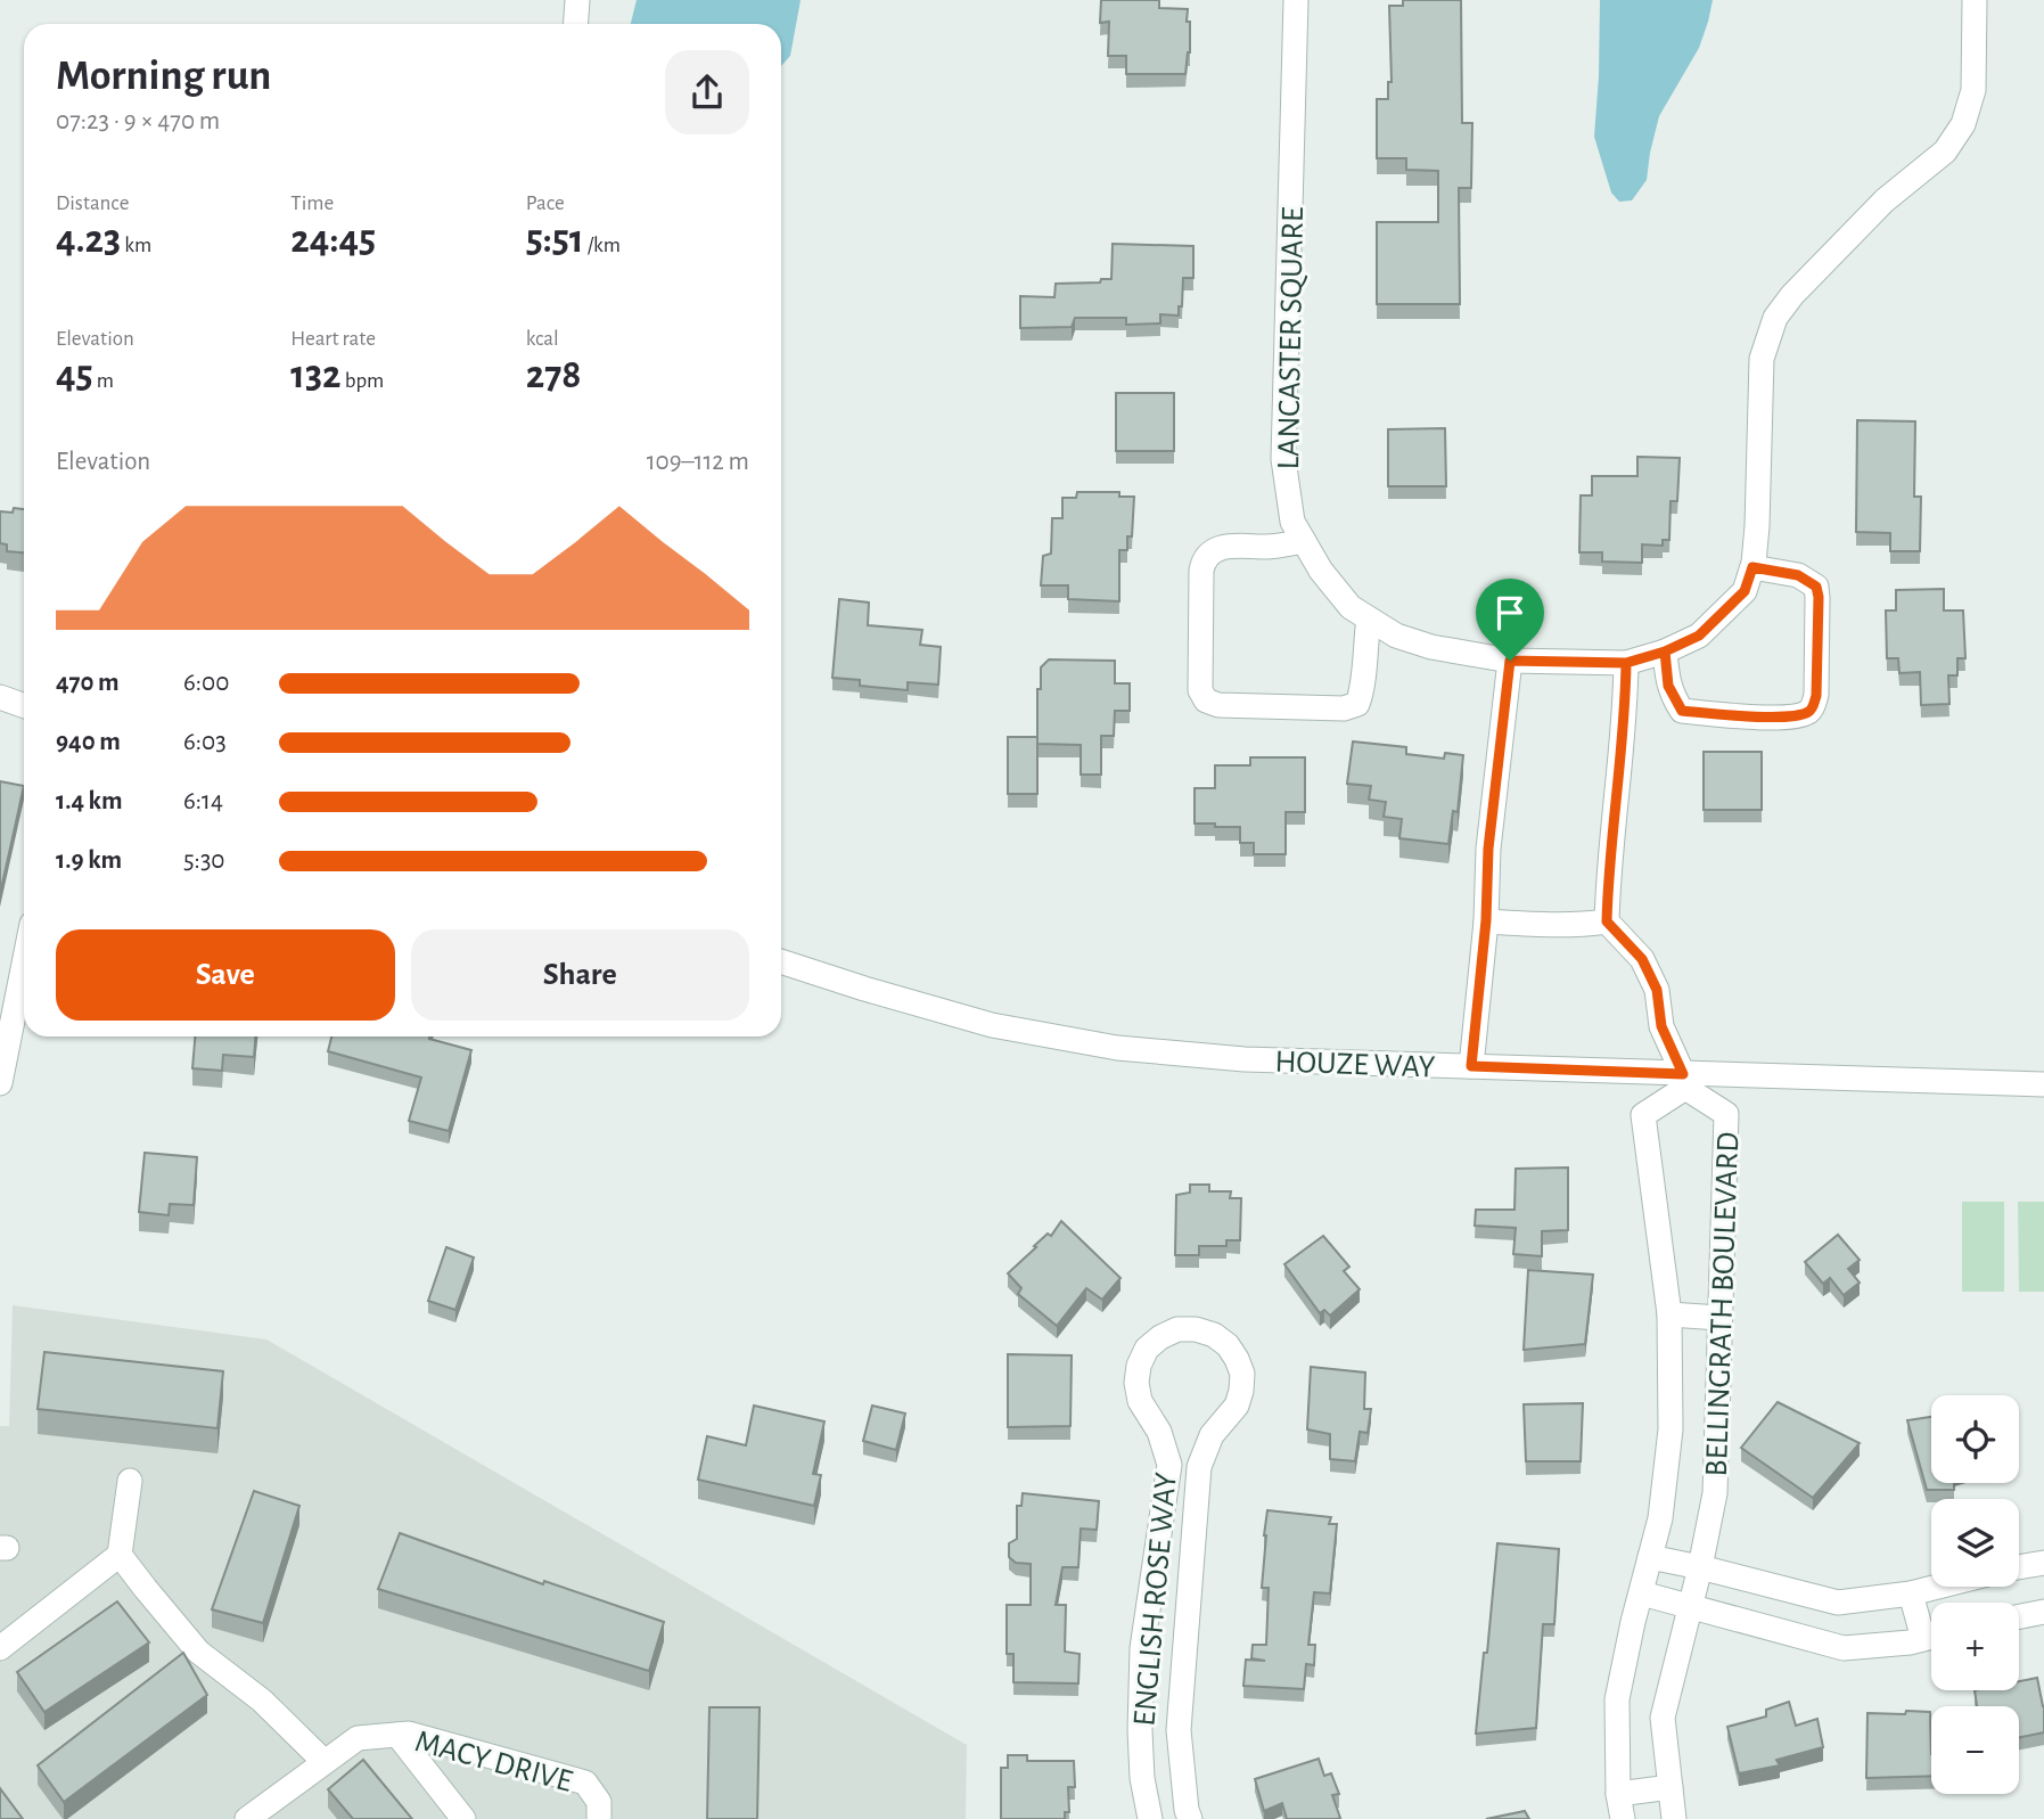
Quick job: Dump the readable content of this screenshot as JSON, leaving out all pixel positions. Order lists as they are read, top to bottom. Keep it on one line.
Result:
{"streets":{"street":["LANCASTER SQUARE","HOUZE WAY","BELLINGRATH BOULEVARD","ENGLISH ROSE WAY","MACY DRIVE"]},"crossings":[["HOUZE WAY","BELLINGRATH BOULEVARD"]],"page":{"heading":["Morning run","07:23 · 9 × 470 m"],"stats":[["Distance","4.23 km"],["Time","24:45"],["Pace","5:51 /km"],["Elevation","45 m"],["Heart rate","132 bpm"],["kcal","278"]],"chart":["Elevation","109–112 m"],"list":[{"name":"470 m","note":"6:00"},{"name":"940 m","note":"6:03"},{"name":"1.4 km","note":"6:14"},{"name":"1.9 km","note":"5:30"}],"buttons":["Save","Share"],"map_buttons":["+","−"]}}
